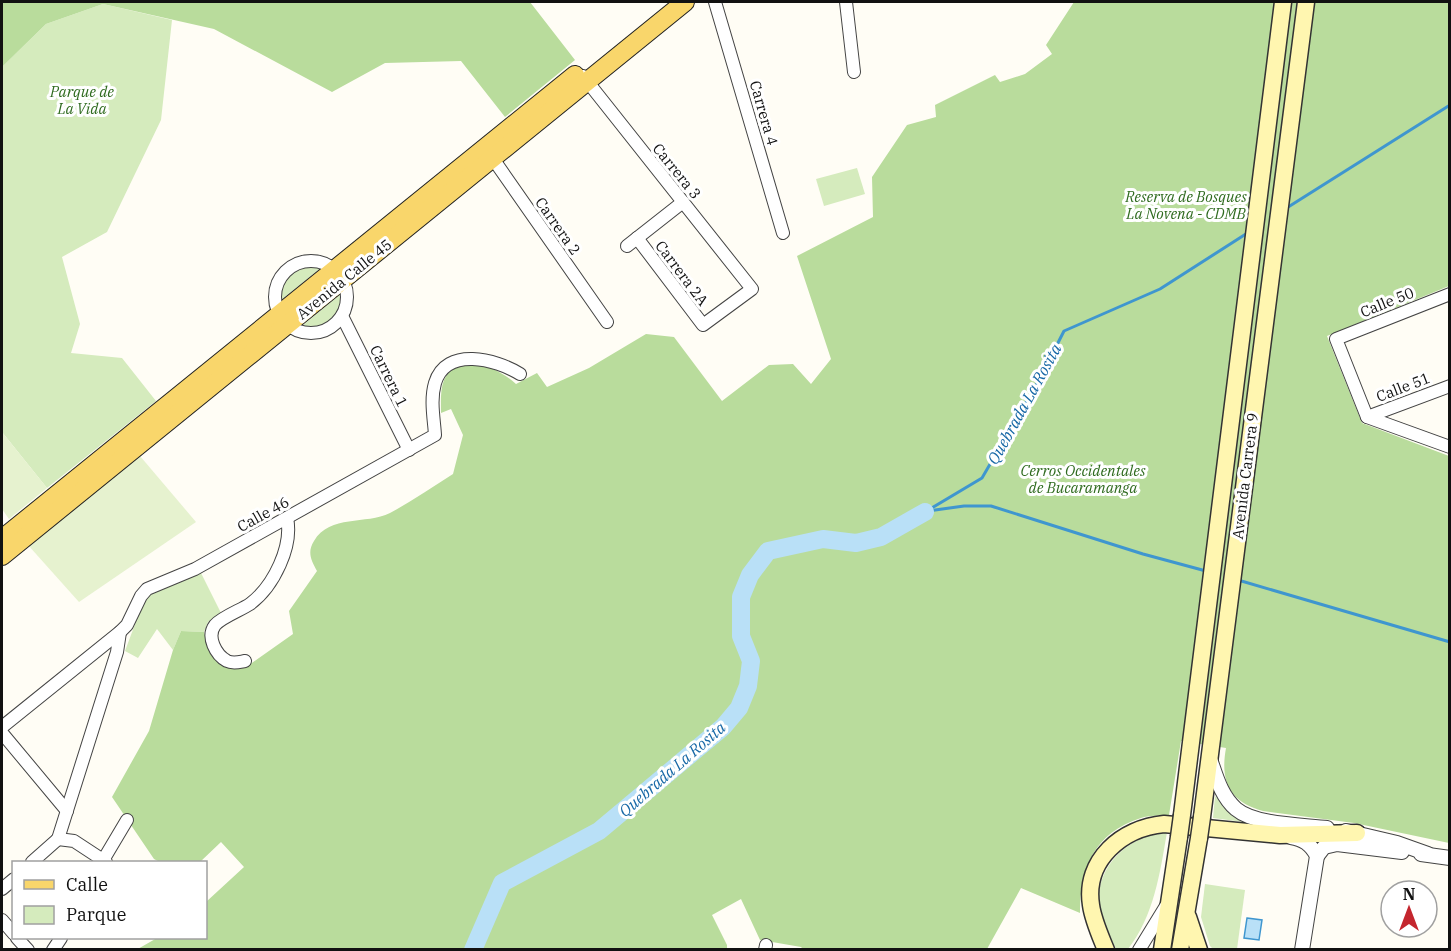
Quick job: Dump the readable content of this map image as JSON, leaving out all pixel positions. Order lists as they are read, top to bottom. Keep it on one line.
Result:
{"streets":{"main road":["Avenida Calle 45","Avenida Carrera 9"],"street":["Carrera 4","Carrera 3","Carrera 2","Carrera 2A","Calle 50","Carrera 1","Calle 51","Calle 46"]},"crossings":[["Carrera 3","Carrera 2A"],["Carrera 3","Avenida Calle 45"],["Carrera 2","Avenida Calle 45"],["Calle 50","Calle 51"],["Carrera 1","Calle 46"]],"water":["Quebrada La Rosita"],"parks":["Parque de La Vida","Reserva de Bosques La Novena - CDMB","Cerros Occidentales de Bucaramanga"],"legend":["Calle","Parque"],"north":"top"}
